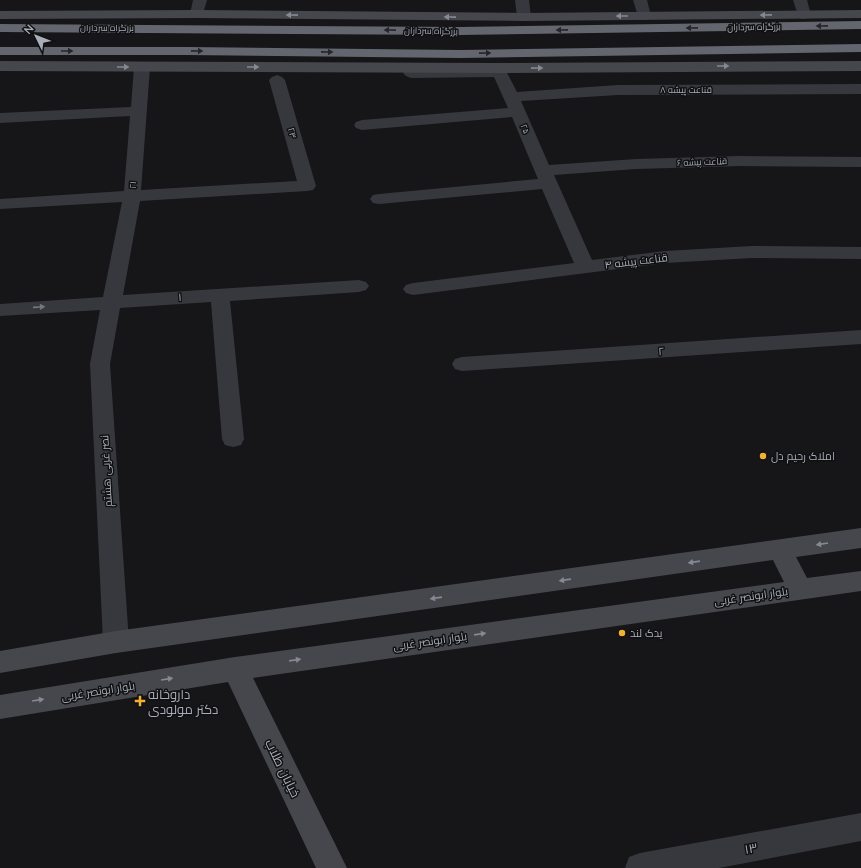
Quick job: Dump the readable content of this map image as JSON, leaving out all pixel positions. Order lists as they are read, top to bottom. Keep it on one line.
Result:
{"streets":{"highway":["بزرگراه سرداران"],"main road":["بلوار ابونصر غربی","خیابان طلاب"],"street":["قناعت پیشه ۸","۲۵","۲۳","قناعت پیشه ۶","۲۱","قناعت پیشه ۴","۱","۲","نصر غربی هشتم","۱۳"]},"crossings":[["قناعت پیشه ۸","۲۵"],["۲۵","قناعت پیشه ۶"],["۲۵","قناعت پیشه ۴"],["۲۳","۲۱"],["۲۱","۱"],["۲۱","نصر غربی هشتم"],["۱","نصر غربی هشتم"],["بلوار ابونصر غربی","خیابان طلاب"]],"places":{"other":["املاک رحیم دل","یدک لند"],"health":["داروخانه دکتر مولودی"]},"north":"top left"}
